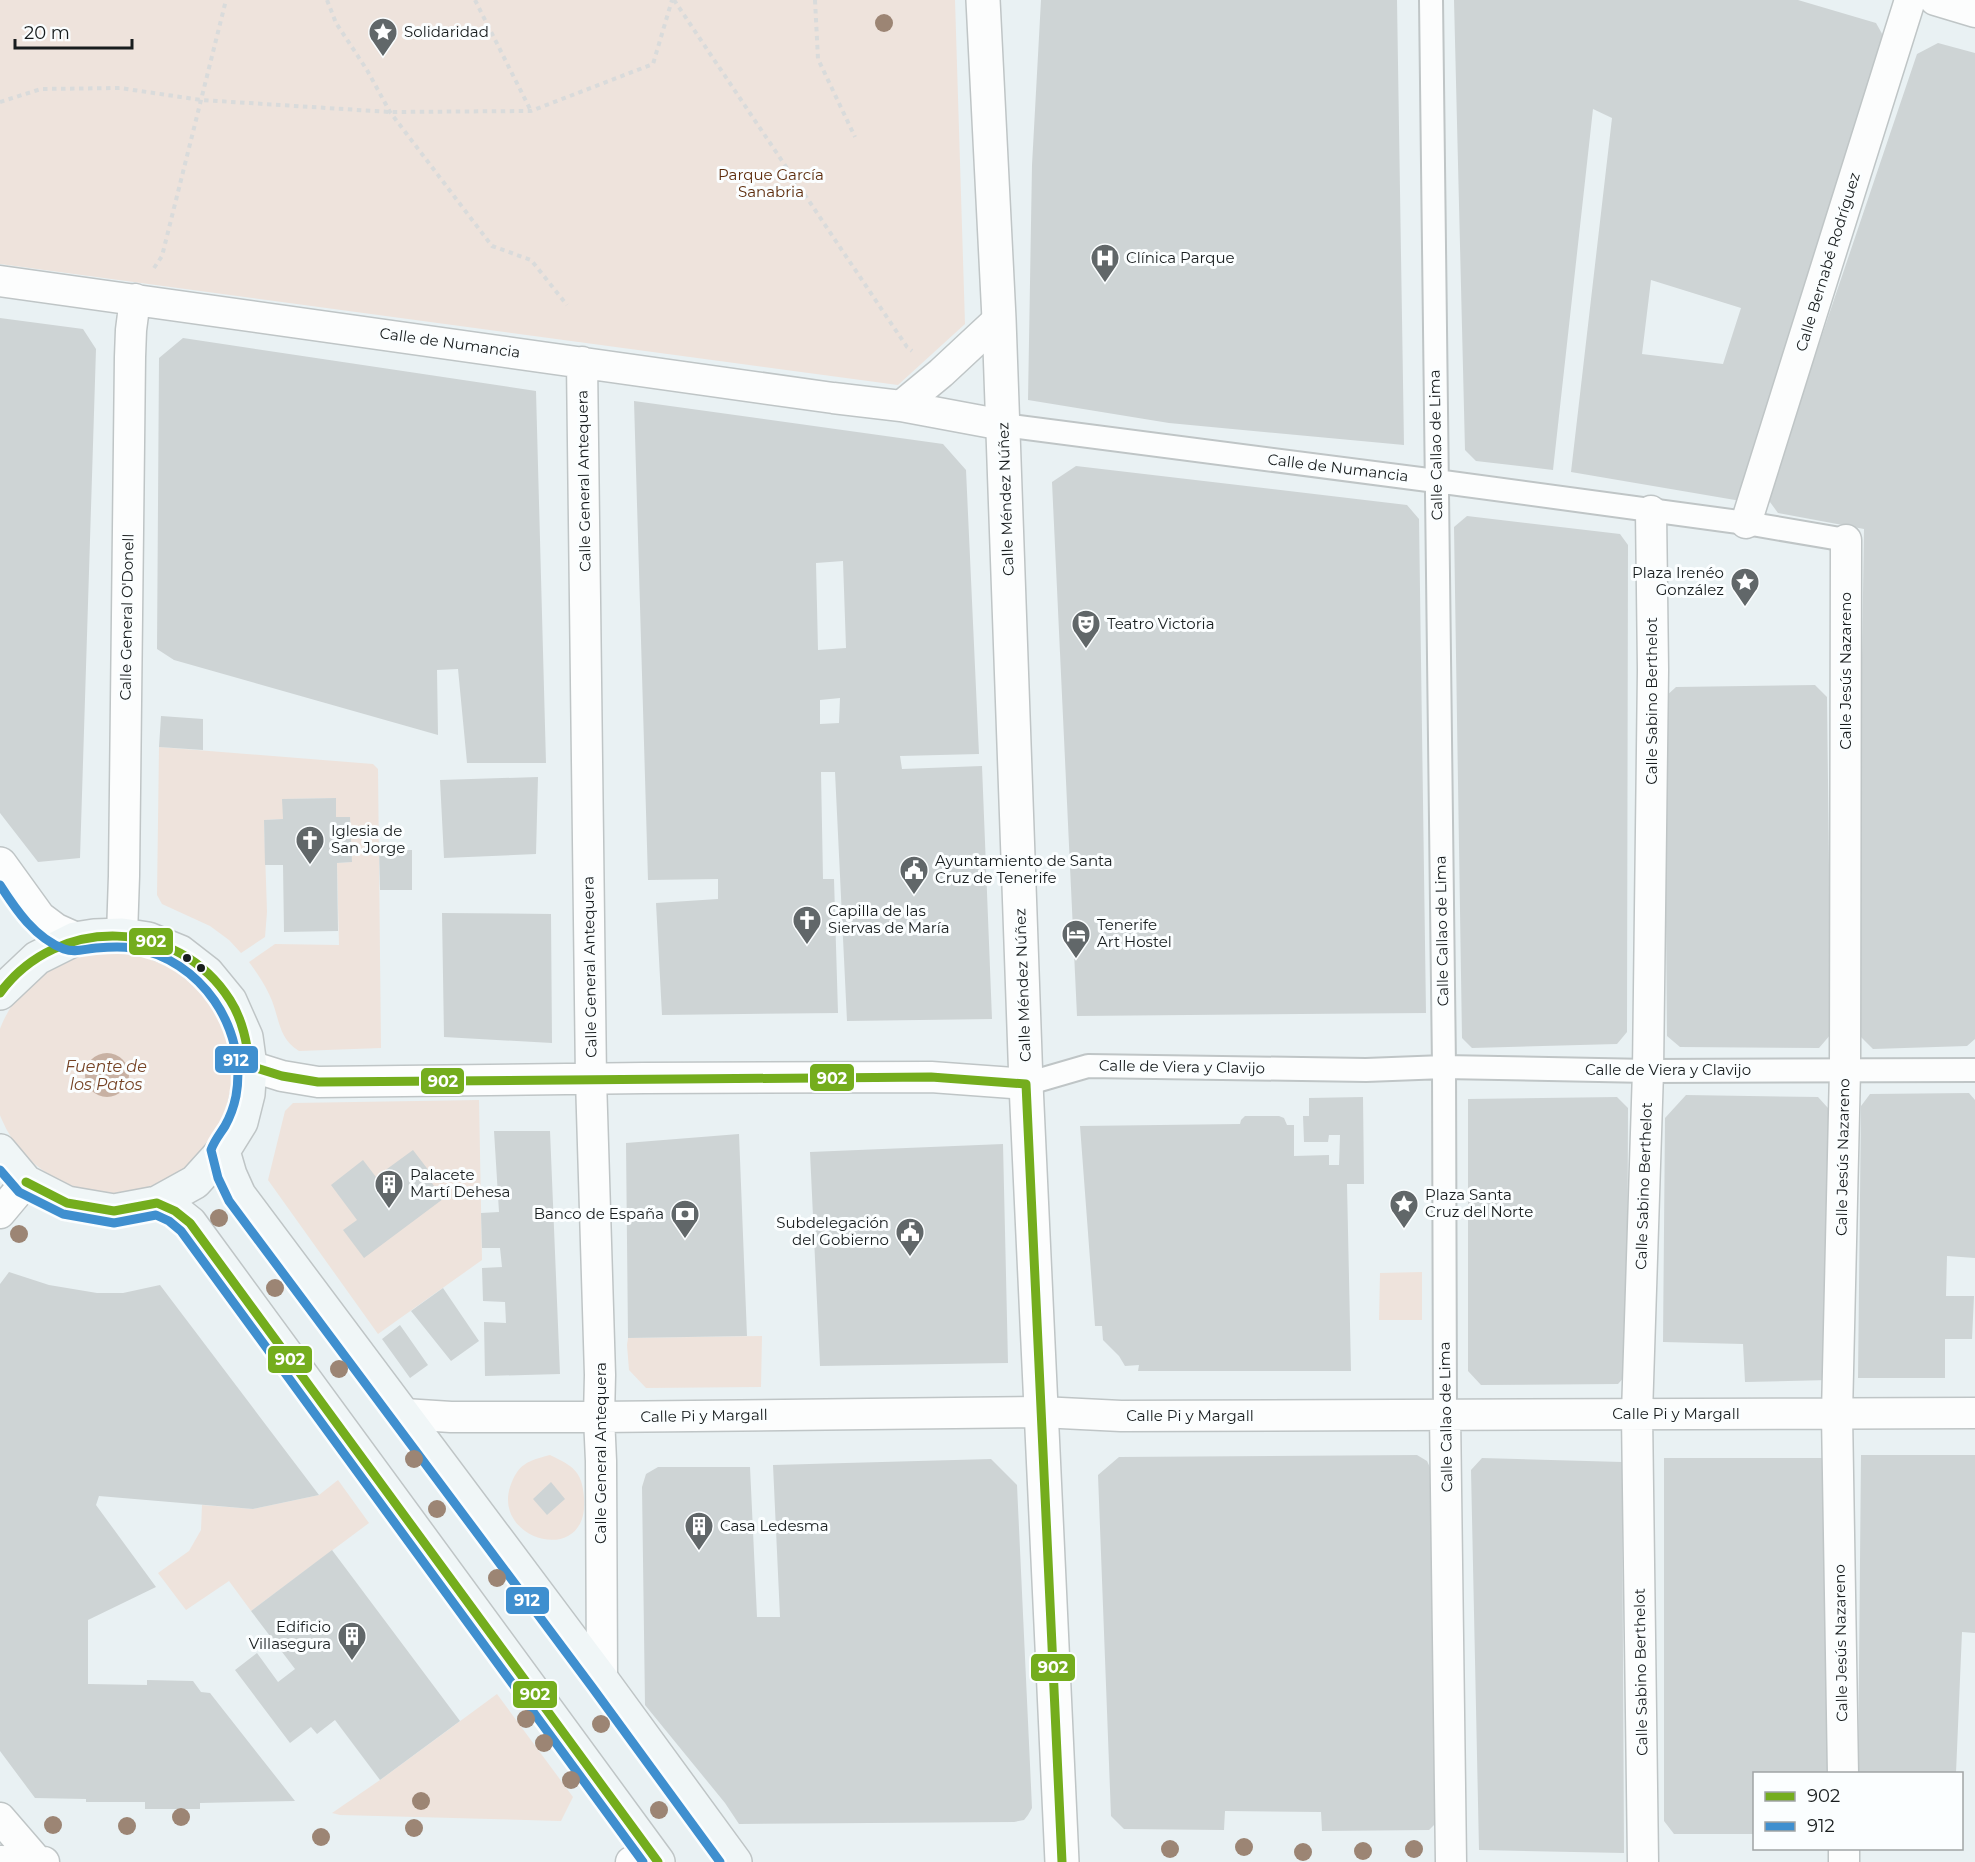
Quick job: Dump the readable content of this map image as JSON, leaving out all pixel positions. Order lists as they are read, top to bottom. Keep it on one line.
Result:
{"streets":{"street":["Calle Bernabé Rodríguez","Calle de Numancia","Calle Callao de Lima","Calle General Antequera","Calle Méndez Núñez","Calle General O'Donell","Calle Jesús Nazareno","Calle Sabino Berthelot","Calle de Viera y Clavijo","Calle Pi y Margall"]},"crossings":[["Calle Bernabé Rodríguez","Calle de Numancia"],["Calle de Numancia","Calle Callao de Lima"],["Calle de Numancia","Calle General Antequera"],["Calle de Numancia","Calle Méndez Núñez"],["Calle de Numancia","Calle General O'Donell"],["Calle de Numancia","Calle Jesús Nazareno"],["Calle de Numancia","Calle Sabino Berthelot"],["Calle Callao de Lima","Calle de Viera y Clavijo"],["Calle Callao de Lima","Calle Pi y Margall"],["Calle General Antequera","Calle de Viera y Clavijo"],["Calle General Antequera","Calle Pi y Margall"],["Calle Méndez Núñez","Calle de Viera y Clavijo"],["Calle Méndez Núñez","Calle Pi y Margall"],["Calle Jesús Nazareno","Calle de Viera y Clavijo"],["Calle Jesús Nazareno","Calle Pi y Margall"],["Calle Sabino Berthelot","Calle de Viera y Clavijo"],["Calle Sabino Berthelot","Calle Pi y Margall"]],"water":["Fuente de los Patos"],"parks":["Parque García Sanabria"],"places":{"place":["Solidaridad","Plaza Irenéo González","Plaza Santa Cruz del Norte"],"hospital":["Clínica Parque"],"theatre":["Teatro Victoria"],"church":["Iglesia de San Jorge","Capilla de las Siervas de María"],"public building":["Ayuntamiento de Santa Cruz de Tenerife","Subdelegación del Gobierno"],"hotel":["Tenerife Art Hostel"],"building":["Palacete Martí Dehesa","Casa Ledesma","Edificio Villasegura"],"bank":["Banco de España"]},"lines":["transit line 912","transit line 902"],"legend":["902","912"],"scale_bar":"20 m"}
